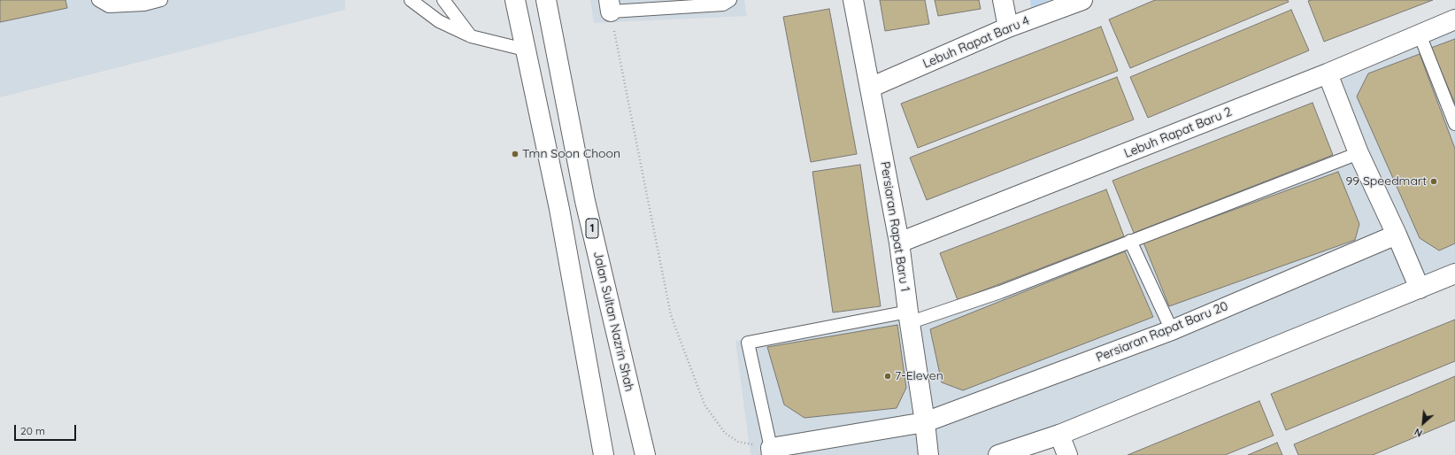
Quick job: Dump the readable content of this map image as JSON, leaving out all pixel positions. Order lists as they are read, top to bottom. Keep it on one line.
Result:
{"streets":{"main road":["Lebuh Rapat Baru 4","Lebuh Rapat Baru 2","Persiaran Rapat Baru 1","1","Jalan Sultan Nazrin Shah","Persiaran Rapat Baru 20"]},"crossings":[["Lebuh Rapat Baru 4","Persiaran Rapat Baru 1"],["Lebuh Rapat Baru 2","Persiaran Rapat Baru 1"],["Persiaran Rapat Baru 1","Persiaran Rapat Baru 20"]],"places":["Tmn Soon Choon","99 Speedmart","7-Eleven"],"scale_bar":"20 m","north":"bottom left"}
